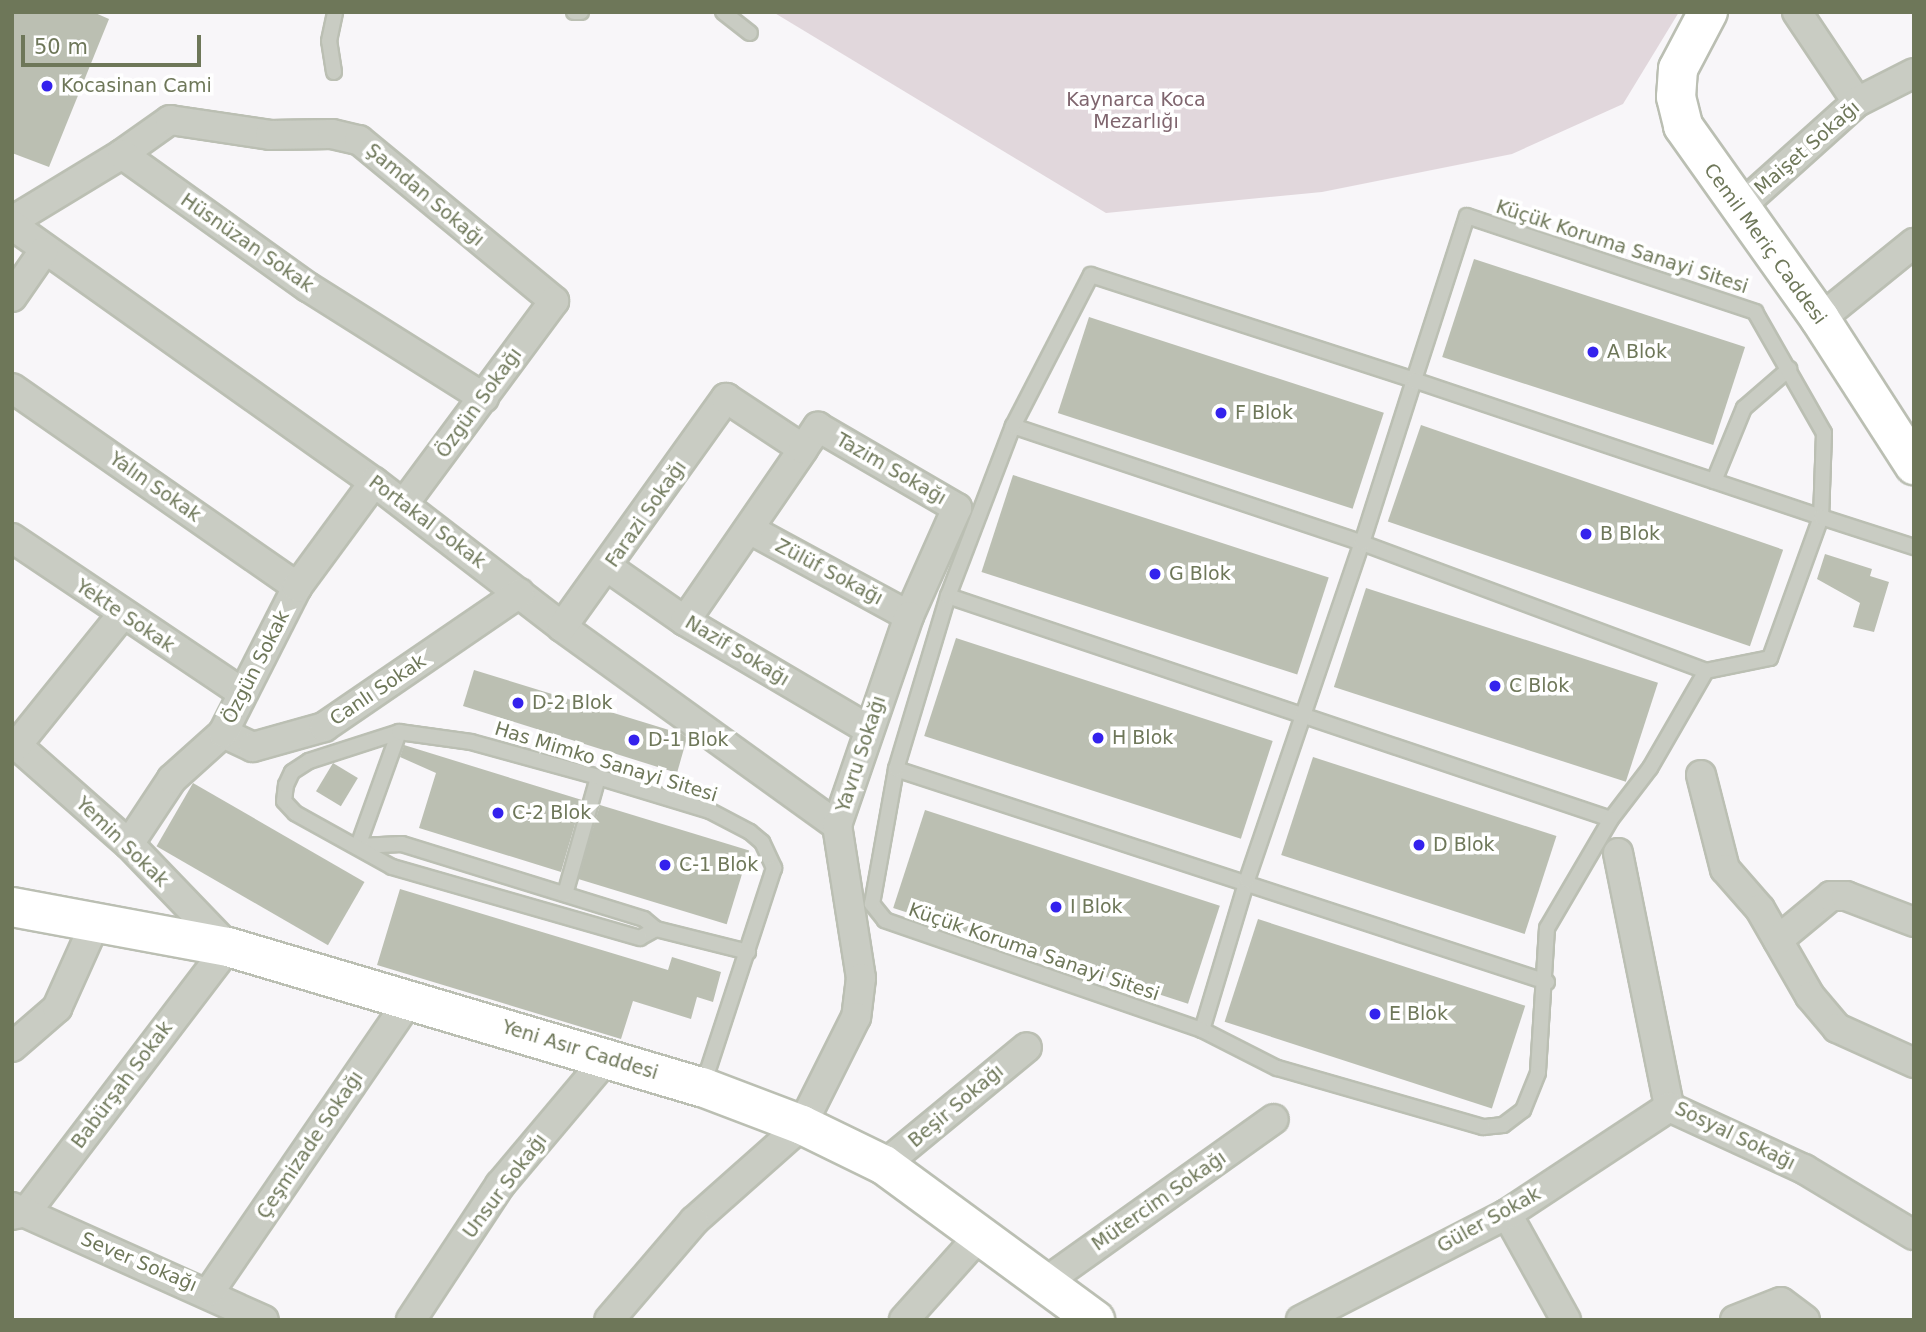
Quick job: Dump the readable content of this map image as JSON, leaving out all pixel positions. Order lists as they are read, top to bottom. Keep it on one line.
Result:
{"streets":{"street":["Maişet Sokağı","Şamdan Sokağı","Hüsnüzan Sokak","Cemil Meriç Caddesi","Özgün Sokağı","Tazim Sokağı","Yalın Sokak","Farazi Sokağı","Portakal Sokak","Zülüf Sokağı","Yekte Sokak","Nazif Sokağı","Özgün Sokak","Canlı Sokak","Yavru Sokağı","Yemin Sokak","Yeni Asır Caddesi","Babürşah Sokak","Beşir Sokağı","Sosyal Sokağı","Çeşmizade Sokağı","Unsur Sokağı","Mütercim Sokağı","Güler Sokak","Sever Sokağı"],"lane":["Küçük Koruma Sanayi Sitesi","Has Mimko Sanayi Sitesi"]},"crossings":[["Maişet Sokağı","Cemil Meriç Caddesi"],["Şamdan Sokağı","Hüsnüzan Sokak"],["Şamdan Sokağı","Özgün Sokağı"],["Hüsnüzan Sokak","Özgün Sokağı"],["Özgün Sokağı","Portakal Sokak"],["Tazim Sokağı","Farazi Sokağı"],["Tazim Sokağı","Yavru Sokağı"],["Yalın Sokak","Özgün Sokak"],["Farazi Sokağı","Portakal Sokak"],["Farazi Sokağı","Nazif Sokağı"],["Portakal Sokak","Özgün Sokak"],["Portakal Sokak","Canlı Sokak"],["Portakal Sokak","Yavru Sokağı"],["Zülüf Sokağı","Yavru Sokağı"],["Yekte Sokak","Özgün Sokak"],["Nazif Sokağı","Yavru Sokağı"],["Özgün Sokak","Canlı Sokak"],["Özgün Sokak","Yemin Sokak"],["Yavru Sokağı","Yeni Asır Caddesi"],["Has Mimko Sanayi Sitesi","Yeni Asır Caddesi"],["Yemin Sokak","Yeni Asır Caddesi"],["Yemin Sokak","Babürşah Sokak"],["Yeni Asır Caddesi","Babürşah Sokak"],["Yeni Asır Caddesi","Beşir Sokağı"],["Yeni Asır Caddesi","Çeşmizade Sokağı"],["Yeni Asır Caddesi","Unsur Sokağı"],["Yeni Asır Caddesi","Mütercim Sokağı"],["Babürşah Sokak","Sever Sokağı"],["Sosyal Sokağı","Güler Sokak"],["Çeşmizade Sokağı","Sever Sokağı"]],"parks":["Kaynarca Koca Mezarlığı"],"places":["Kocasinan Cami","A Blok","F Blok","B Blok","G Blok","C Blok","D-2 Blok","H Blok","D-1 Blok","C-2 Blok","D Blok","C-1 Blok","I Blok","E Blok"],"scale_bar":"50 m"}
